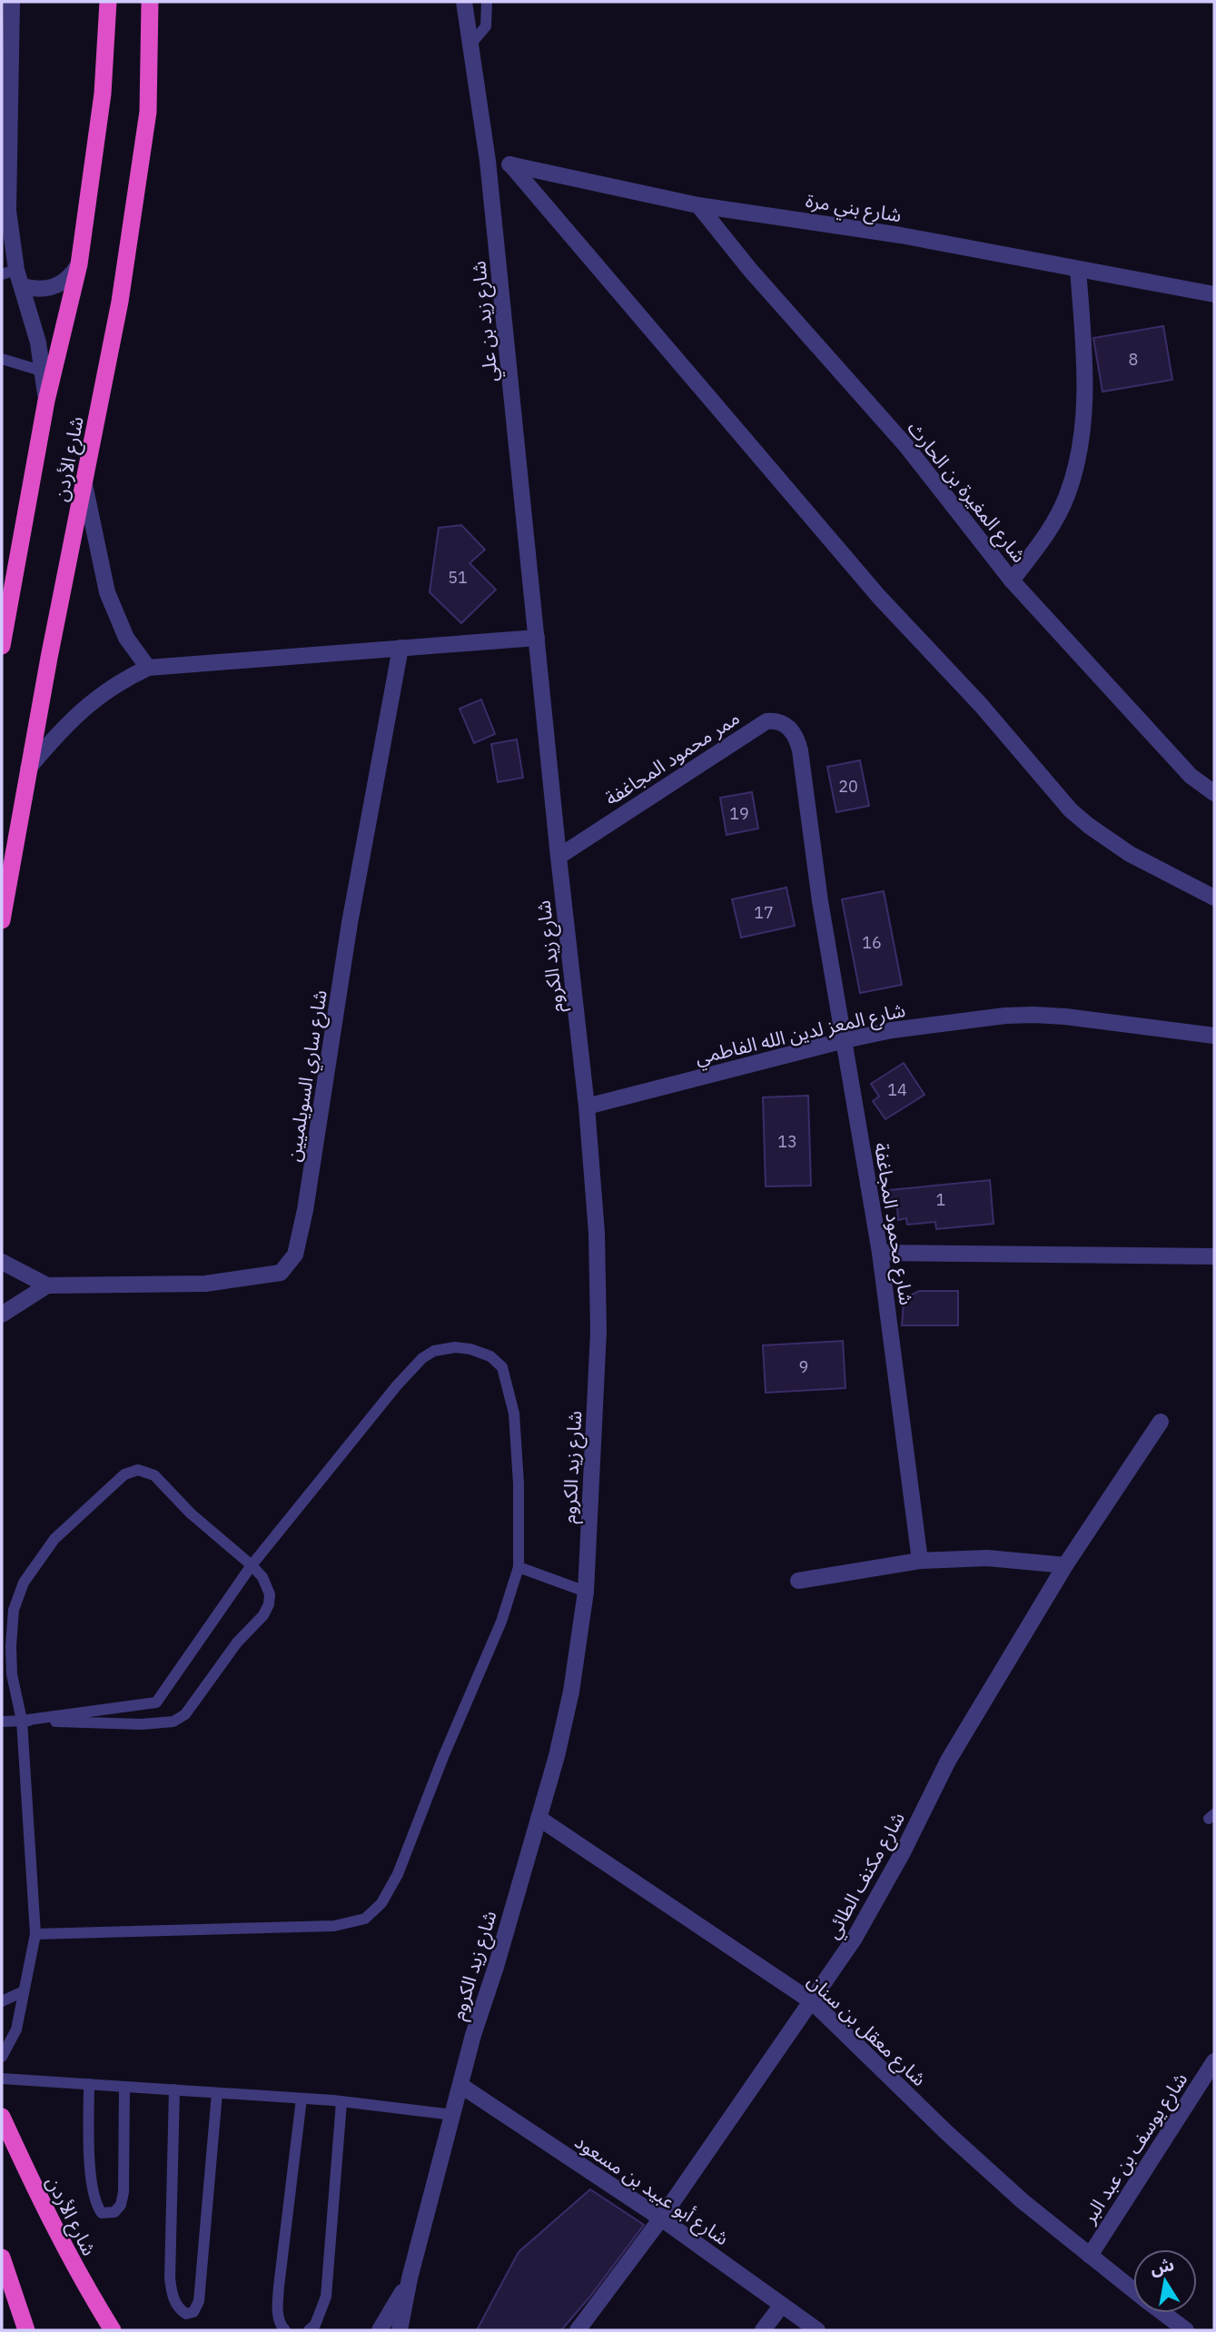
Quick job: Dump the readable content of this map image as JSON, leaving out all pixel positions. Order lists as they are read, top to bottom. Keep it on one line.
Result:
{"streets":{"highway":["شارع الأردن"],"street":["شارع بني مرة","شارع زيد بن علي","شارع المغيرة بن الحارث","ممر محمود المجاغفة","شارع زيد الكروم","شارع المعز لدين الله الفاطمي","شارع ساري السويلميين","شارع محمود المجاغفة","شارع مكنف الطائي","شارع معقل بن سنان","شارع يوسف بن عبد البر","شارع أبو عبيد بن مسعود"]},"crossings":[["شارع بني مرة","شارع زيد بن علي"],["شارع بني مرة","شارع المغيرة بن الحارث"],["شارع زيد بن علي","شارع زيد الكروم"],["ممر محمود المجاغفة","شارع زيد الكروم"],["ممر محمود المجاغفة","شارع محمود المجاغفة"],["شارع زيد الكروم","شارع المعز لدين الله الفاطمي"],["شارع زيد الكروم","شارع معقل بن سنان"],["شارع زيد الكروم","شارع أبو عبيد بن مسعود"],["شارع المعز لدين الله الفاطمي","شارع محمود المجاغفة"],["شارع مكنف الطائي","شارع معقل بن سنان"],["شارع مكنف الطائي","شارع أبو عبيد بن مسعود"],["شارع معقل بن سنان","شارع يوسف بن عبد البر"]],"house_numbers":["8","51","20","19","17","16","14","13","1","9"],"north":"top"}
